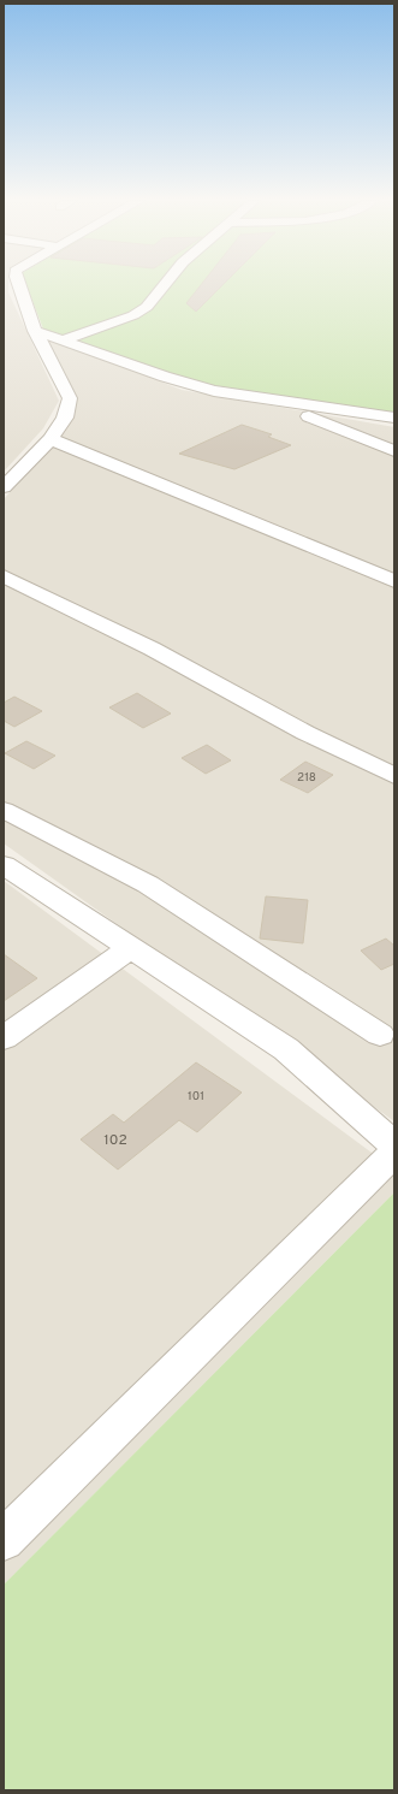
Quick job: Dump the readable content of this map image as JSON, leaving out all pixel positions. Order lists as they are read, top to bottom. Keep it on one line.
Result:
{"house_numbers":["218","101","102"]}
